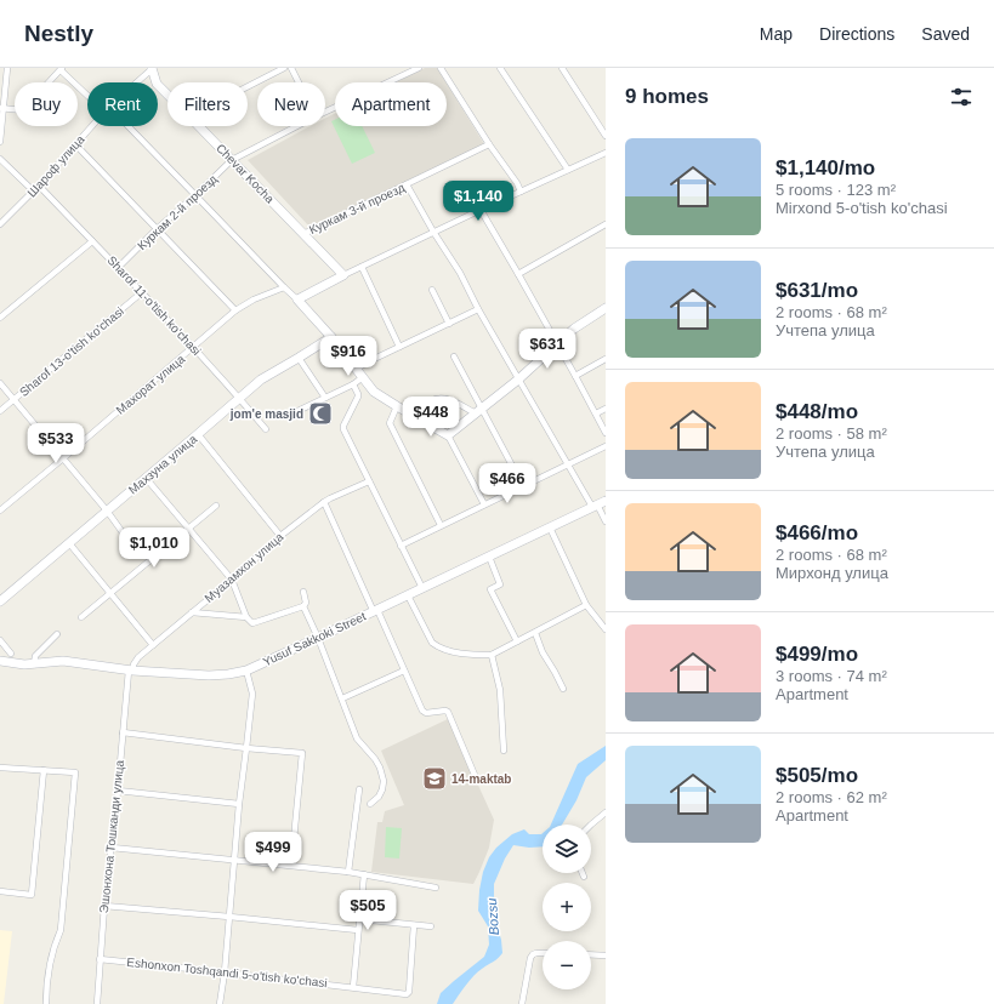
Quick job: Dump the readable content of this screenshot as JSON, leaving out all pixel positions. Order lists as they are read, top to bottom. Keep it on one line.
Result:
{"streets":{"street":["Шароф улица","Chevar Kocha","Куркам 3-й проезд","Куркам 2-й проезд","Sharof 11-o'tish ko'chasi","Sharof 13-o'tish ko'chasi","Махорат улица","Махзуна улица","Муазамхон улица","Yusuf Sakkoki Street","Эшонхона Тошканди улица","Eshonxon Toshqandi 5-o'tish ko'chasi"]},"crossings":[["Шароф улица","Chevar Kocha"],["Шароф улица","Sharof 11-o'tish ko'chasi"],["Chevar Kocha","Куркам 3-й проезд"],["Chevar Kocha","Куркам 2-й проезд"],["Куркам 2-й проезд","Sharof 11-o'tish ko'chasi"],["Sharof 11-o'tish ko'chasi","Sharof 13-o'tish ko'chasi"],["Sharof 11-o'tish ko'chasi","Махорат улица"],["Sharof 11-o'tish ko'chasi","Махзуна улица"],["Муазамхон улица","Yusuf Sakkoki Street"],["Муазамхон улица","Эшонхона Тошканди улица"],["Yusuf Sakkoki Street","Эшонхона Тошканди улица"],["Эшонхона Тошканди улица","Eshonxon Toshqandi 5-o'tish ko'chasi"]],"water":["Bozsu"],"places":{"mosque":["jom'e masjid"],"school or university":["14-maktab"]},"page":{"header":"Nestly","nav":["Map","Directions","Saved"],"heading":"9 homes","chip":["Buy","Rent","Filters","New","Apartment"],"list":[{"name":"$1,140/mo","note":"5 rooms · 123 m² · Mirxond 5-o'tish ko'chasi"},{"name":"$631/mo","note":"2 rooms · 68 m² · Учтепа улица"},{"name":"$448/mo","note":"2 rooms · 58 m² · Учтепа улица"},{"name":"$466/mo","note":"2 rooms · 68 m² · Мирхонд улица"},{"name":"$499/mo","note":"3 rooms · 74 m² · Apartment"},{"name":"$505/mo","note":"2 rooms · 62 m² · Apartment"}],"price":["$1,140","$631","$916","$448","$533","$466","$1,010","$499","$505"],"map_buttons":["+","−"]}}
